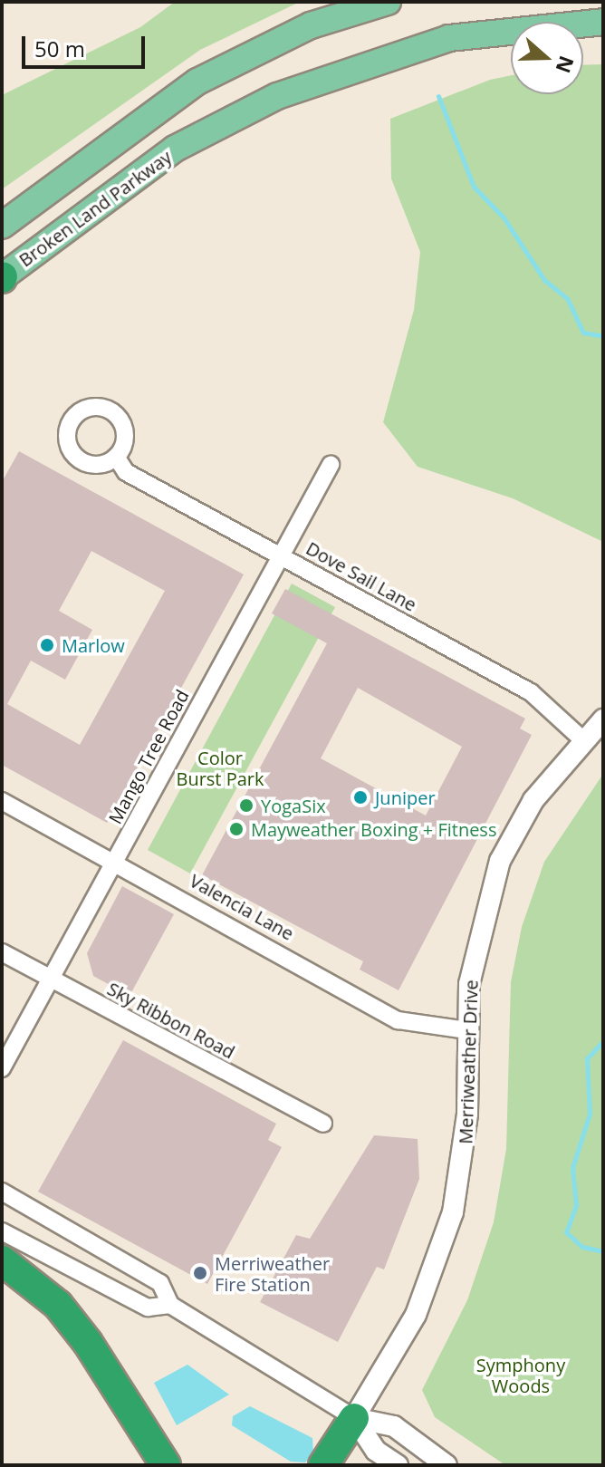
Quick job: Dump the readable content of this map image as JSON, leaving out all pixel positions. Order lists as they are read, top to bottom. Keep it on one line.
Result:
{"streets":{"main road":["Broken Land Parkway"],"street":["Dove Sail Lane","Mango Tree Road","Valencia Lane","Sky Ribbon Road","Merriweather Drive"]},"crossings":[["Dove Sail Lane","Mango Tree Road"],["Dove Sail Lane","Merriweather Drive"],["Mango Tree Road","Valencia Lane"],["Mango Tree Road","Sky Ribbon Road"],["Valencia Lane","Merriweather Drive"]],"parks":["Color Burst Park","Symphony Woods"],"places":["Marlow","Juniper","YogaSix","Mayweather Boxing + Fitness","Merriweather Fire Station"],"scale_bar":"50 m","north":"right"}
